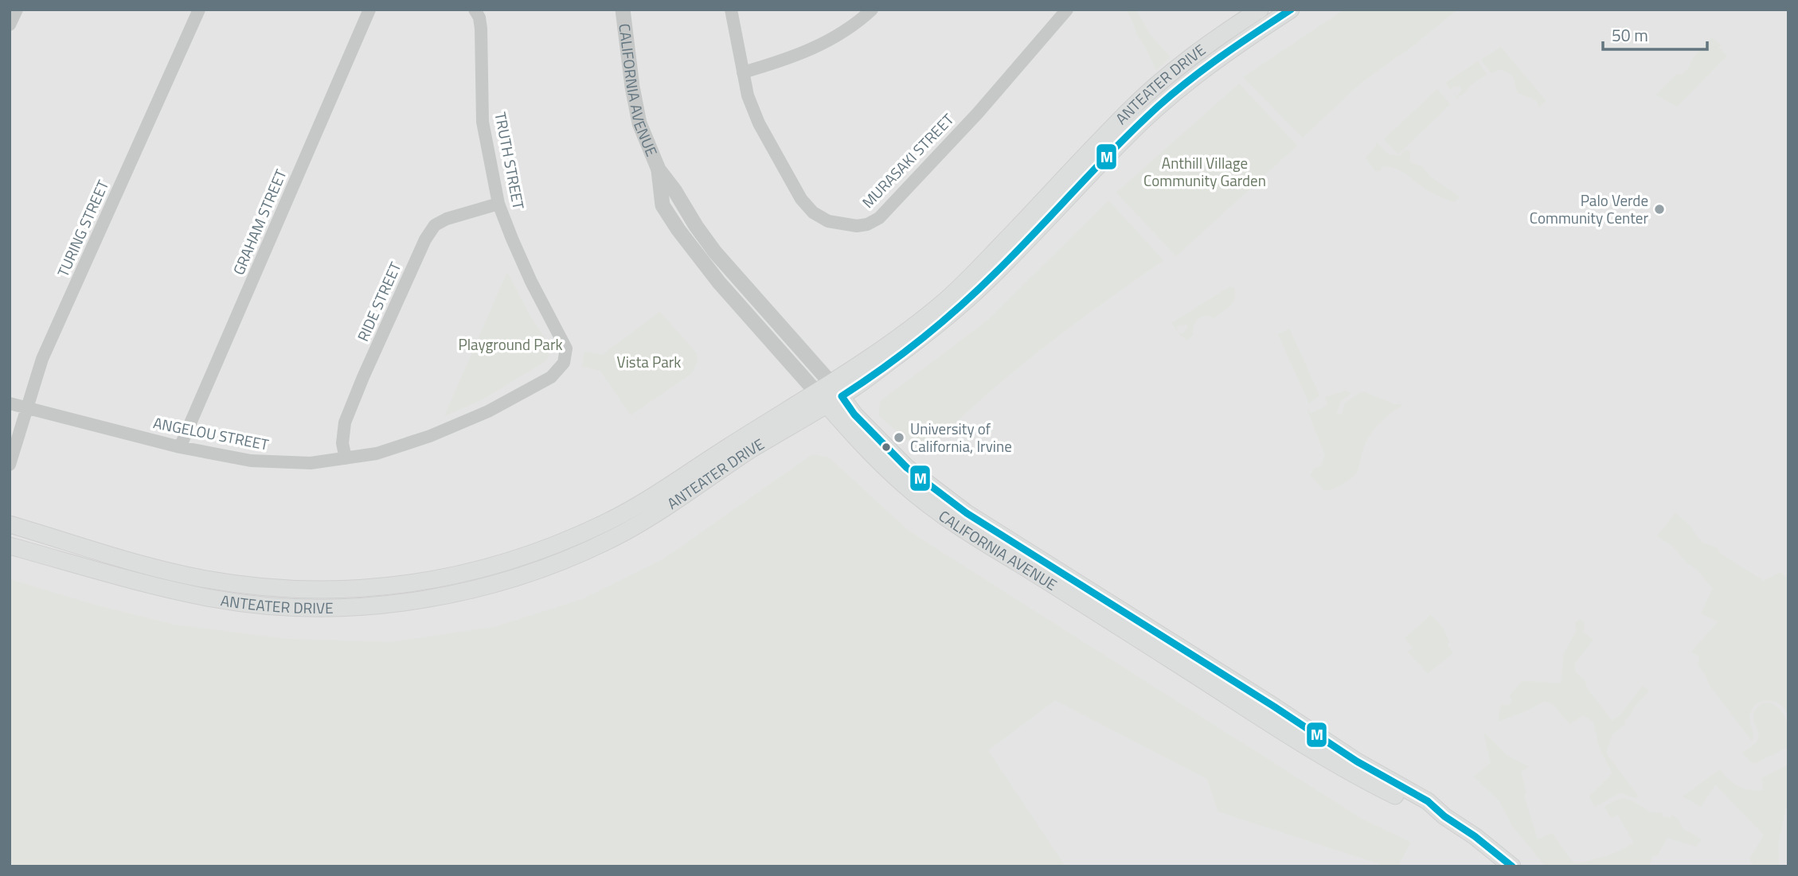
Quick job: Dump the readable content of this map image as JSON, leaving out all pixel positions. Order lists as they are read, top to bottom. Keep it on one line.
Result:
{"streets":{"main road":["ANTEATER DRIVE","CALIFORNIA AVENUE"],"street":["TRUTH STREET","MURASAKI STREET","GRAHAM STREET","TURING STREET","RIDE STREET","ANGELOU STREET"]},"crossings":[["ANTEATER DRIVE","CALIFORNIA AVENUE"],["TRUTH STREET","RIDE STREET"],["TRUTH STREET","ANGELOU STREET"],["GRAHAM STREET","ANGELOU STREET"],["TURING STREET","ANGELOU STREET"],["RIDE STREET","ANGELOU STREET"]],"parks":["Anthill Village Community Garden","Playground Park","Vista Park"],"places":["Palo Verde Community Center","University of California, Irvine"],"lines":["transit line M"],"scale_bar":"50 m"}
